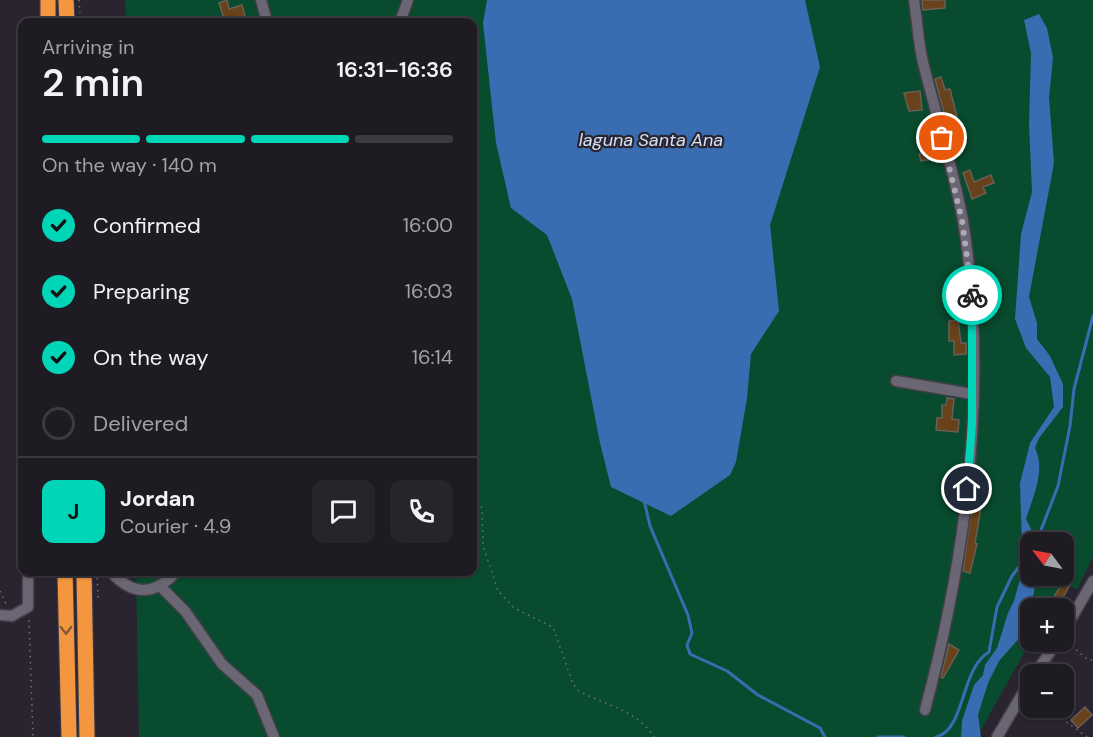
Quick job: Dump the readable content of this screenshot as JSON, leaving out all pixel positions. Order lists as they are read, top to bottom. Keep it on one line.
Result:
{"water":["laguna Santa Ana"],"north":"top left","page":{"heading":["2 min","Arriving in","16:31–16:36"],"panel":["Jordan","Courier · 4.9"],"bar":"On the way · 140 m","list":[["Confirmed","16:00"],["Preparing","16:03"],["On the way","16:14"],"Delivered"],"round":"J","map_buttons":["+","−"]}}
